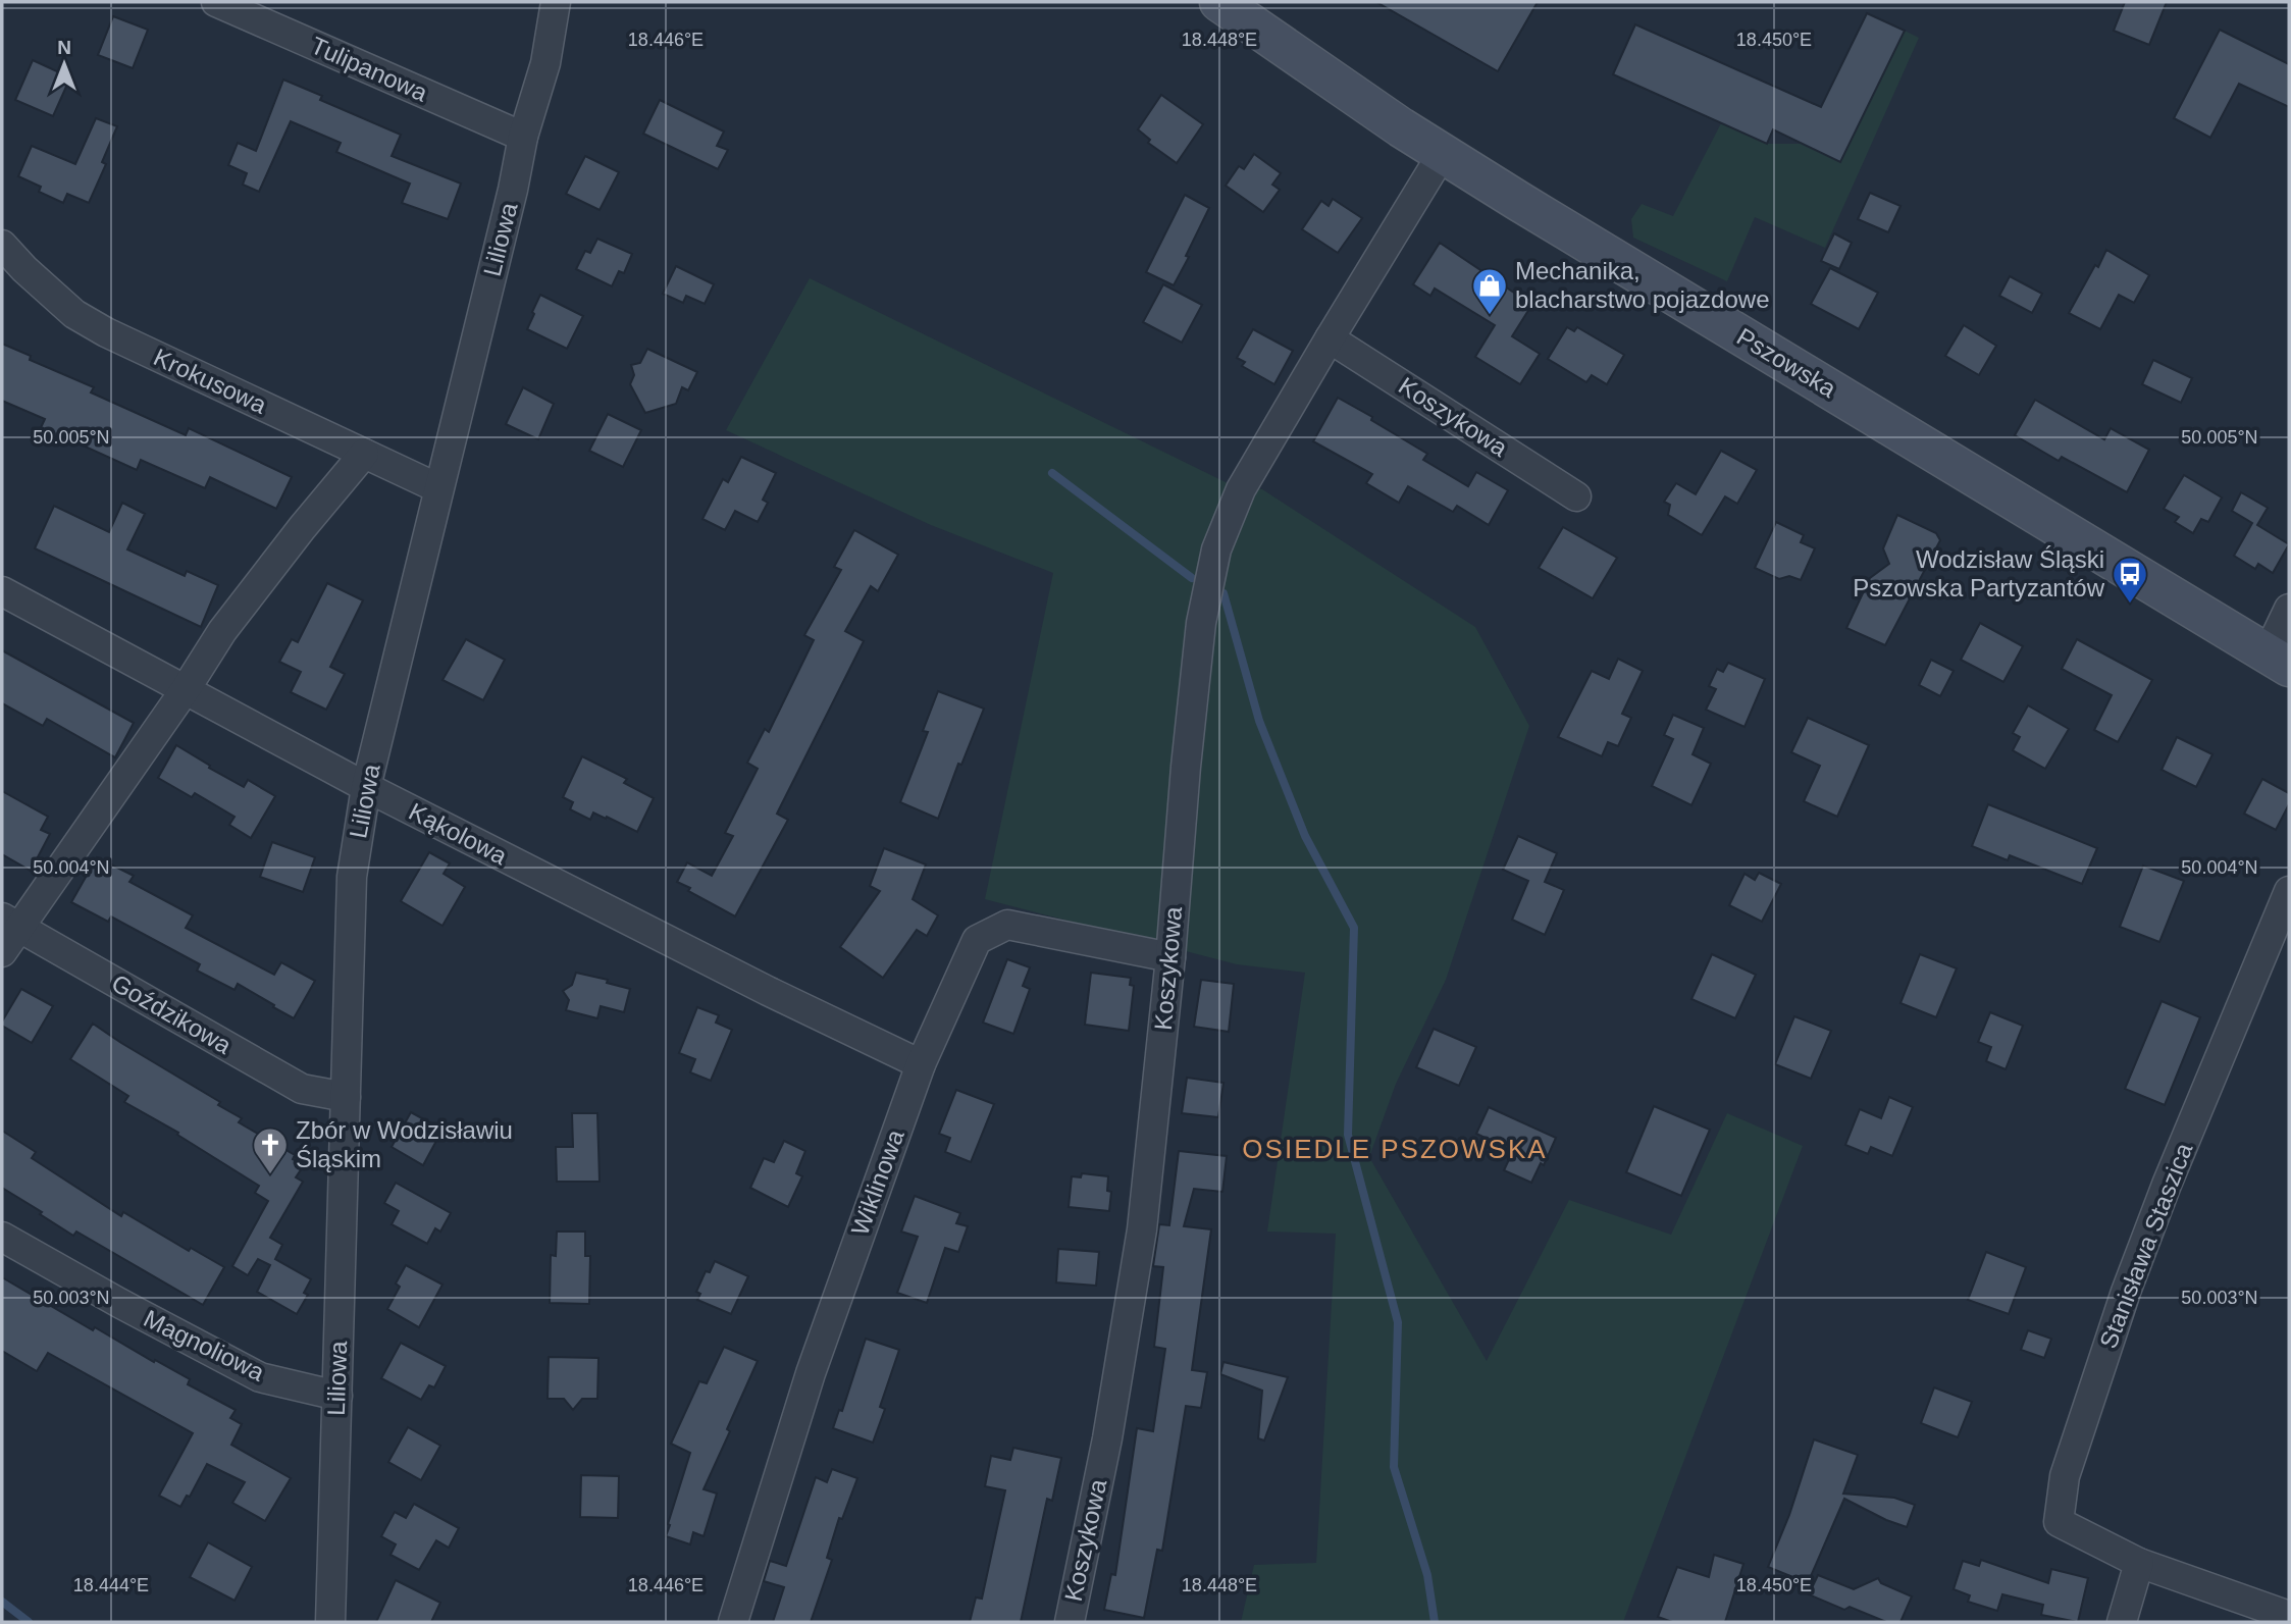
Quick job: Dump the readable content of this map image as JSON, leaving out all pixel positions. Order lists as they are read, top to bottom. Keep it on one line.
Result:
{"streets":{"main road":["Pszowska"],"street":["Tulipanowa","Liliowa","Krokusowa","Koszykowa","Kąkolowa","Goździkowa","Wiklinowa","Stanisława Staszica","Magnoliowa"]},"crossings":[["Tulipanowa","Liliowa"],["Liliowa","Krokusowa"],["Liliowa","Kąkolowa"],["Liliowa","Goździkowa"],["Liliowa","Magnoliowa"],["Pszowska","Koszykowa"],["Koszykowa","Wiklinowa"],["Kąkolowa","Wiklinowa"]],"districts":["OSIEDLE PSZOWSKA"],"places":{"shop":["Mechanika, blacharstwo pojazdowe"],"bus stop":["Wodzisław Śląski Pszowska Partyzantów"],"church":["Zbór w Wodzisławiu Śląskim"]},"north":"top","coordinates":["18.446°E","18.448°E","18.450°E","50.005°N","50.004°N","50.003°N","18.444°E"]}
